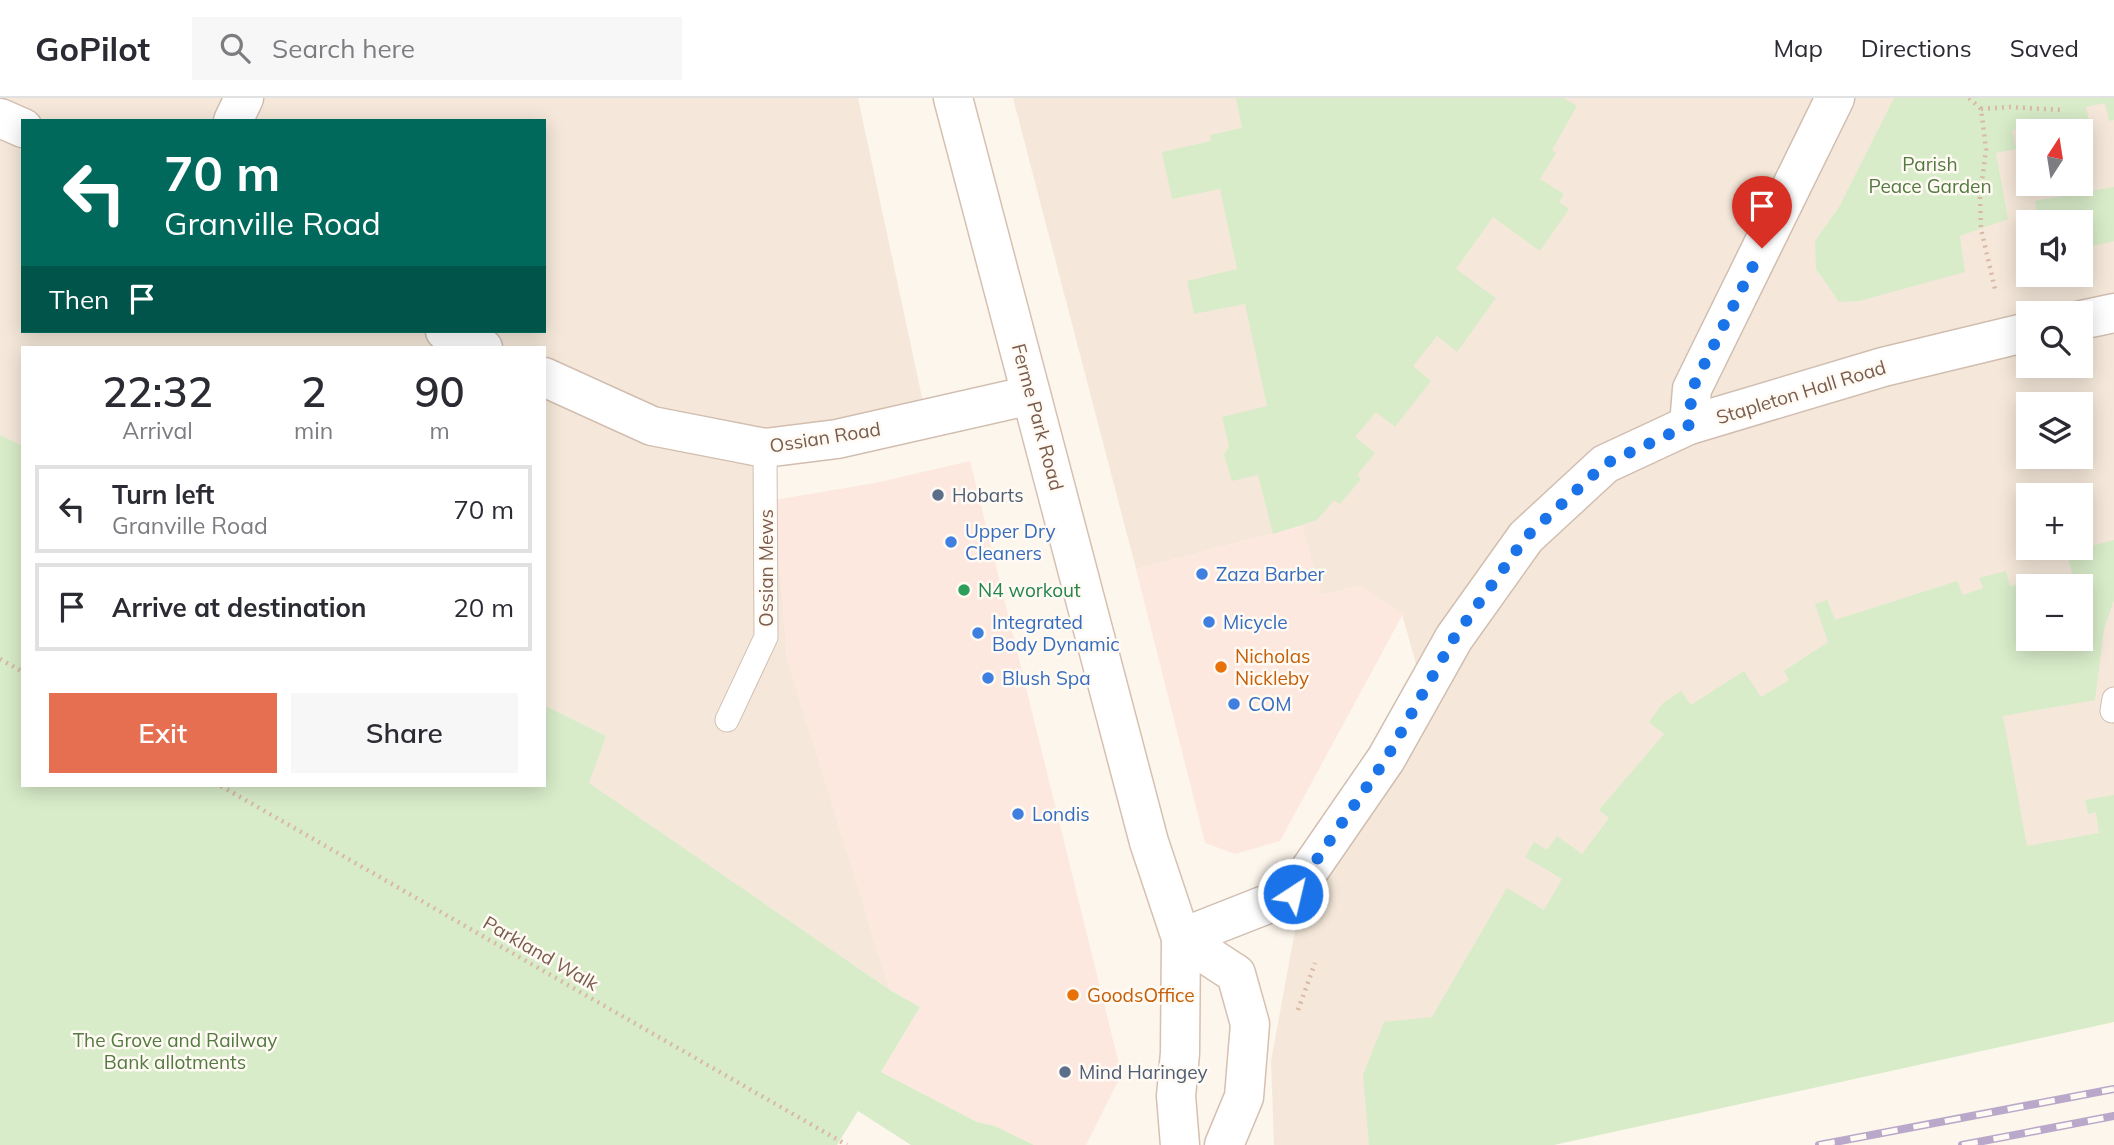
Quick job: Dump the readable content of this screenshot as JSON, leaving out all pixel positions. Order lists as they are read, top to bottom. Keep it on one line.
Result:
{"streets":{"street":["Stapleton Hall Road","Ferme Park Road","Ossian Road"],"lane":["Ossian Mews"],"path":["Parkland Walk"]},"crossings":[["Stapleton Hall Road","Ferme Park Road"],["Ferme Park Road","Ossian Road"],["Ossian Road","Ossian Mews"]],"parks":["Parish Peace Garden","The Grove and Railway Bank allotments"],"places":["Hobarts","Upper Dry Cleaners","Zaza Barber","N4 workout","Micycle","Integrated Body Dynamic","Nicholas Nickleby","Blush Spa","COM","Londis","GoodsOffice","Mind Haringey"],"north":"top","page":{"header":"GoPilot","search":"Search here","nav":["Map","Directions","Saved"],"map_buttons":["+","−"],"turn":["70 m","Granville Road"],"then":"Then","eta":["22:32","Arrival","2","min","90","m"],"list":[{"name":"Turn left","note":"Granville Road","value":"70 m"},{"name":"Arrive at destination","value":"20 m"}],"buttons":["Exit","Share"]}}
